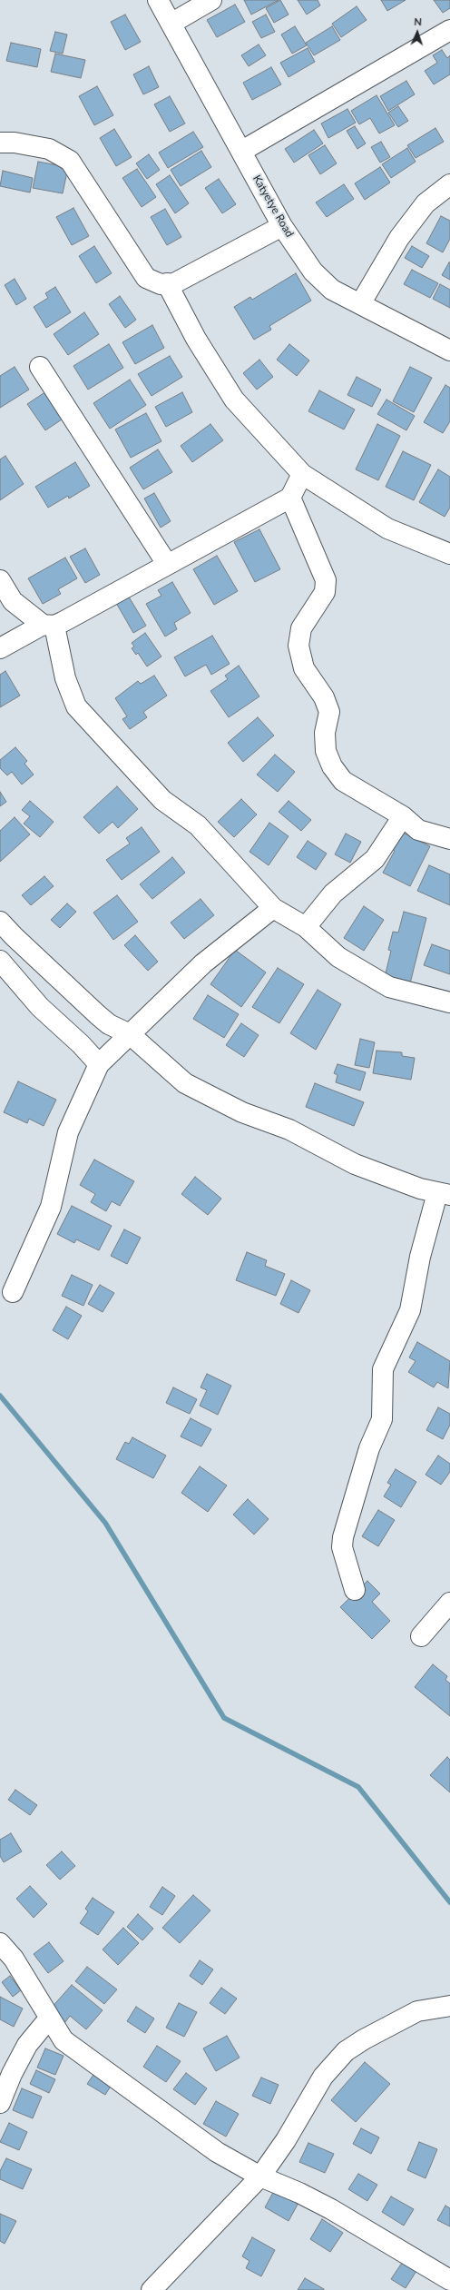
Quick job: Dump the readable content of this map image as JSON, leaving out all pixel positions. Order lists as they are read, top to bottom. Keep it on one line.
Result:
{"streets":{"street":["Katyetye Road"]},"north":"top"}
